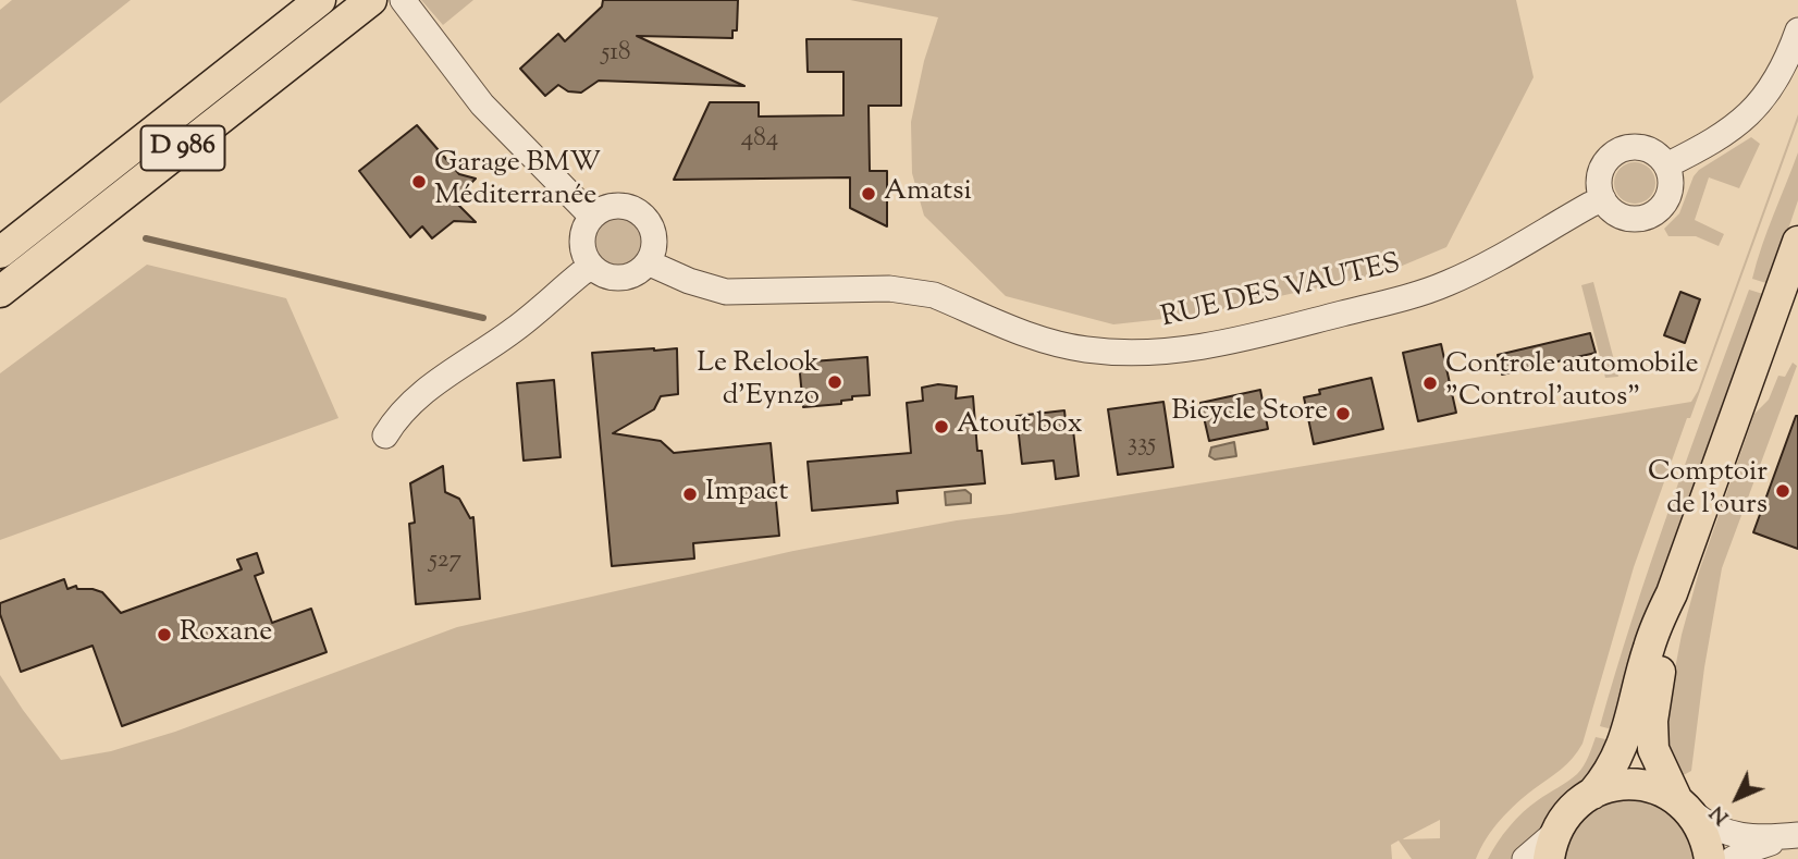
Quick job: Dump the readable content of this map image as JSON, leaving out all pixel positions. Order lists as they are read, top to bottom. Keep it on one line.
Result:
{"streets":{"main road":["D 986"],"street":["RUE DES VAUTES"]},"places":["Garage BMW Méditerranée","Amatsi","Le Relook d'Eynzo","Controle automobile \"Control'autos\"","Bicycle Store","Atout box","Comptoir de l'ours","Impact","Roxane"],"house_numbers":["518","484","335","527"],"north":"bottom left"}
